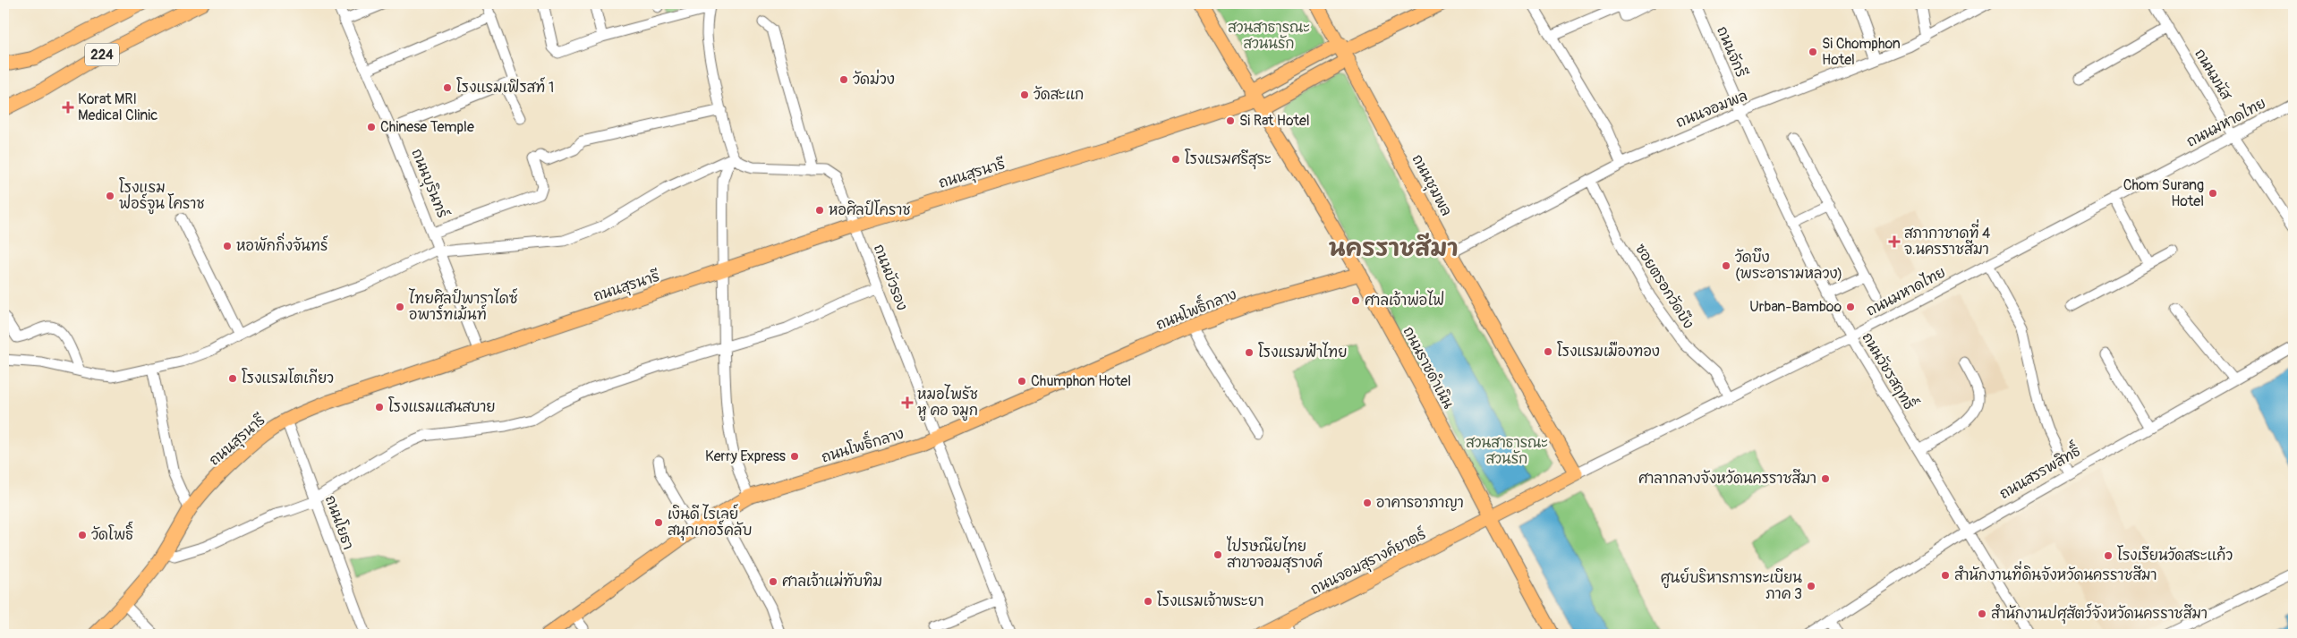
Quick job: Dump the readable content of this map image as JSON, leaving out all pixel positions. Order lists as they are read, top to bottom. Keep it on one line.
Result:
{"streets":{"main road":["224","ถนนสุรนารี","ถนนชุมพล","ถนนโพธิ์กลาง","ถนนราชดำเนิน","ถนนจอมสุรางค์ยาตร์"],"street":["ถนนจักรี","ถนนมนัส","ถนนจอมพล","ถนนมหาดไทย","ถนนบุรินทร์","ถนนบัวรอง","ซอยตรอกวัดบึง","ถนนวัชรสฤทธิ์","ถนนสรรพสิทธิ์","ถนนโยธา"]},"crossings":[["ถนนจักรี","ถนนจอมพล"],["ถนนจักรี","ถนนวัชรสฤทธิ์"],["ถนนมนัส","ถนนมหาดไทย"],["ถนนจอมพล","ถนนชุมพล"],["ถนนจอมพล","ซอยตรอกวัดบึง"],["ถนนจอมพล","ถนนวัชรสฤทธิ์"],["ถนนมหาดไทย","ถนนชุมพล"],["ถนนมหาดไทย","ซอยตรอกวัดบึง"],["ถนนมหาดไทย","ถนนวัชรสฤทธิ์"],["ถนนมหาดไทย","ถนนจอมสุรางค์ยาตร์"],["ถนนสุรนารี","ถนนบุรินทร์"],["ถนนสุรนารี","ถนนบัวรอง"],["ถนนสุรนารี","ถนนราชดำเนิน"],["ถนนสุรนารี","ถนนโยธา"],["ถนนชุมพล","ถนนจอมสุรางค์ยาตร์"],["ถนนบัวรอง","ถนนโพธิ์กลาง"],["ถนนโพธิ์กลาง","ถนนราชดำเนิน"],["ถนนราชดำเนิน","ถนนจอมสุรางค์ยาตร์"],["ถนนวัชรสฤทธิ์","ถนนสรรพสิทธิ์"]],"districts":["นครราชสีมา"],"parks":["สวนสาธารณะ สวนนรัก","สวนสาธารณะ สวนรัก"],"places":{"other":["Si Chomphon Hotel","วัดม่วง","โรงแรมเฟิรสท์ 1","วัดสะแก","Si Rat Hotel","Chinese Temple","โรงแรมศรีสุระ","Chom Surang Hotel","โรงแรม ฟอร์จูน โคราช","หอศิลป์โคราช","หอพักกิ่งจันทร์","วัดบึง (พระอารามหลวง)","ศาลเจ้าพ่อไฟ","ไทยศิลป์พาราไดซ์ อพาร์ทเม้นท์","Urban-Bamboo","โรงแรมเมืองทอง","โรงแรมฟ้าไทย","โรงแรมโตเกียว","Chumphon Hotel","โรงแรมแสนสบาย","Kerry Express","ศาลากลางจังหวัดนครราชสีมา","อาคารอาภาญา","เงินดี ไรเลย์ สนุกเกอร์คลับ","วัดโพธิ์","ไปรษณียไทย สาขาจอมสุรางค์","โรงเรียนวัดสระแก้ว","สำนักงานที่ดินจังหวัดนครราชสีมา","ศาลเจ้าแม่ทับทิม","ศูนย์บริหารการทะเบียน ภาค 3","โรงแรมเจ้าพระยา","สำนักงานปศุสัตว์จังหวัดนครราชสีมา"],"health":["Korat MRI Medical Clinic","สภากาชาดที่ 4 จ.นครราชสีมา","หมอไพรัช หู คอ จมูก"]}}
